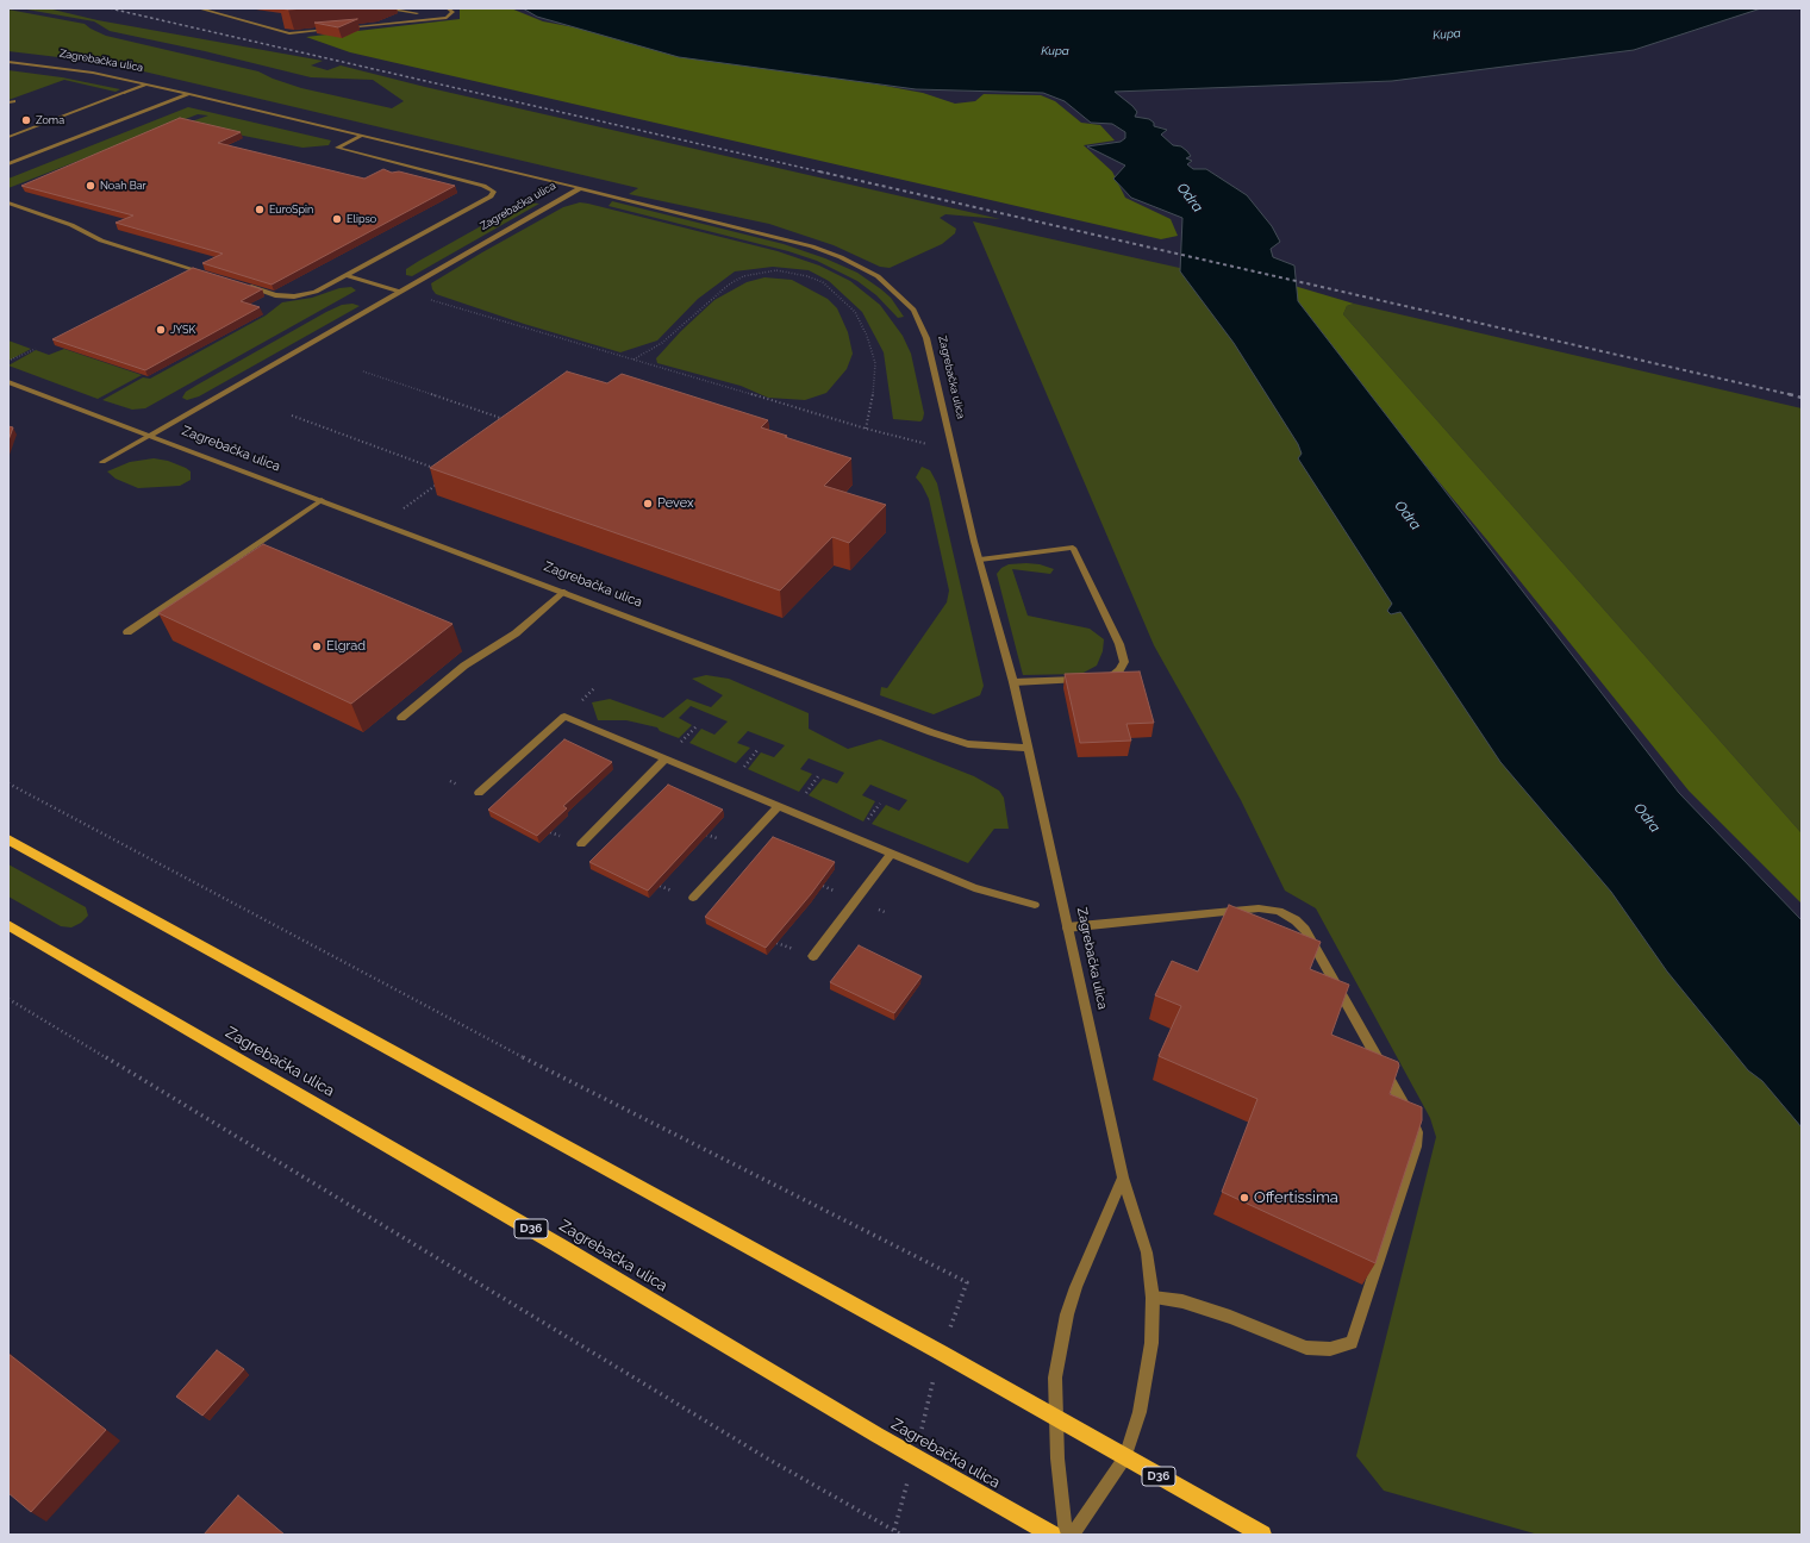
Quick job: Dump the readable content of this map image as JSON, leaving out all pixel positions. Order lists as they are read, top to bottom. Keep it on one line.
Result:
{"streets":{"main road":["Zagrebačka ulica","D36"]},"crossings":[["Zagrebačka ulica","D36"]],"water":["Kupa","Odra"],"places":["Zoma","Noah Bar","EuroSpin","Elipso","JYSK","Pevex","Elgrad","Offertissima"]}
